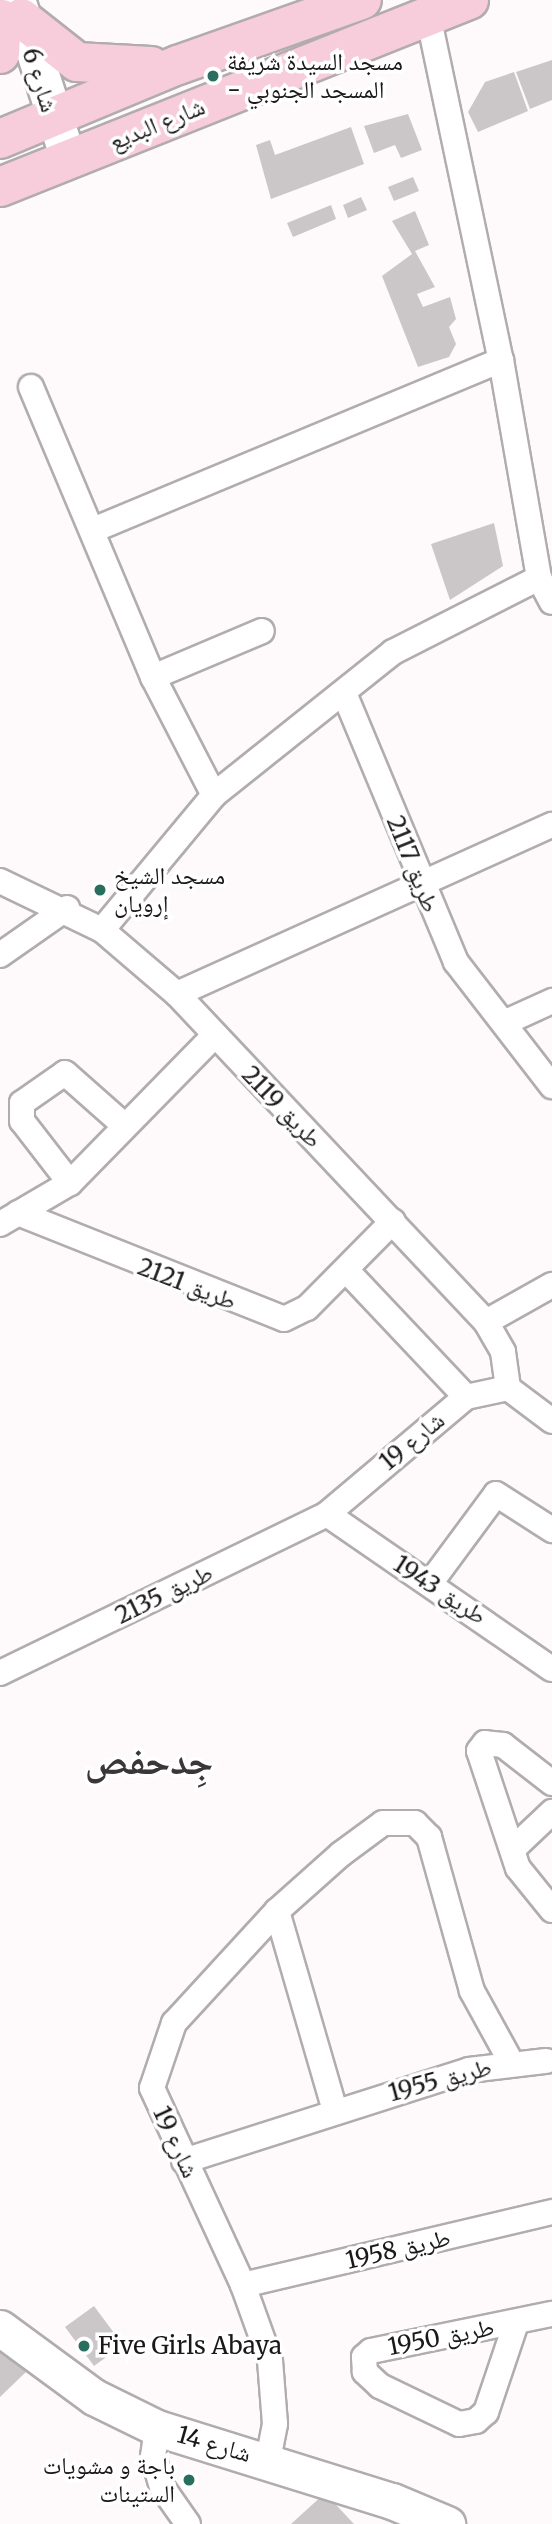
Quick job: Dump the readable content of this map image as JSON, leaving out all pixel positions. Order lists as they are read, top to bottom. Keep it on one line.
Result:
{"streets":{"main road":["شارع البديع"],"street":["شارع 6","طريق 2117","طريق 2119","طريق 2121","شارع 19","طريق 1943","طريق 2135","طريق 1955","طريق 1958","طريق 1950","شارع 14"]},"crossings":[["شارع 6","شارع البديع"],["طريق 2119","طريق 2121"],["طريق 2119","شارع 19"],["شارع 19","طريق 1943"],["شارع 19","طريق 2135"],["شارع 19","طريق 1955"],["شارع 19","طريق 1958"],["شارع 19","شارع 14"],["طريق 1943","طريق 2135"]],"districts":["جِدحفص"],"places":["مسجد السيدة شريفة - المسجد الجنوبي","مسجد الشيخ إرويان","Five Girls Abaya","باجة و مشويات الستينات"]}
